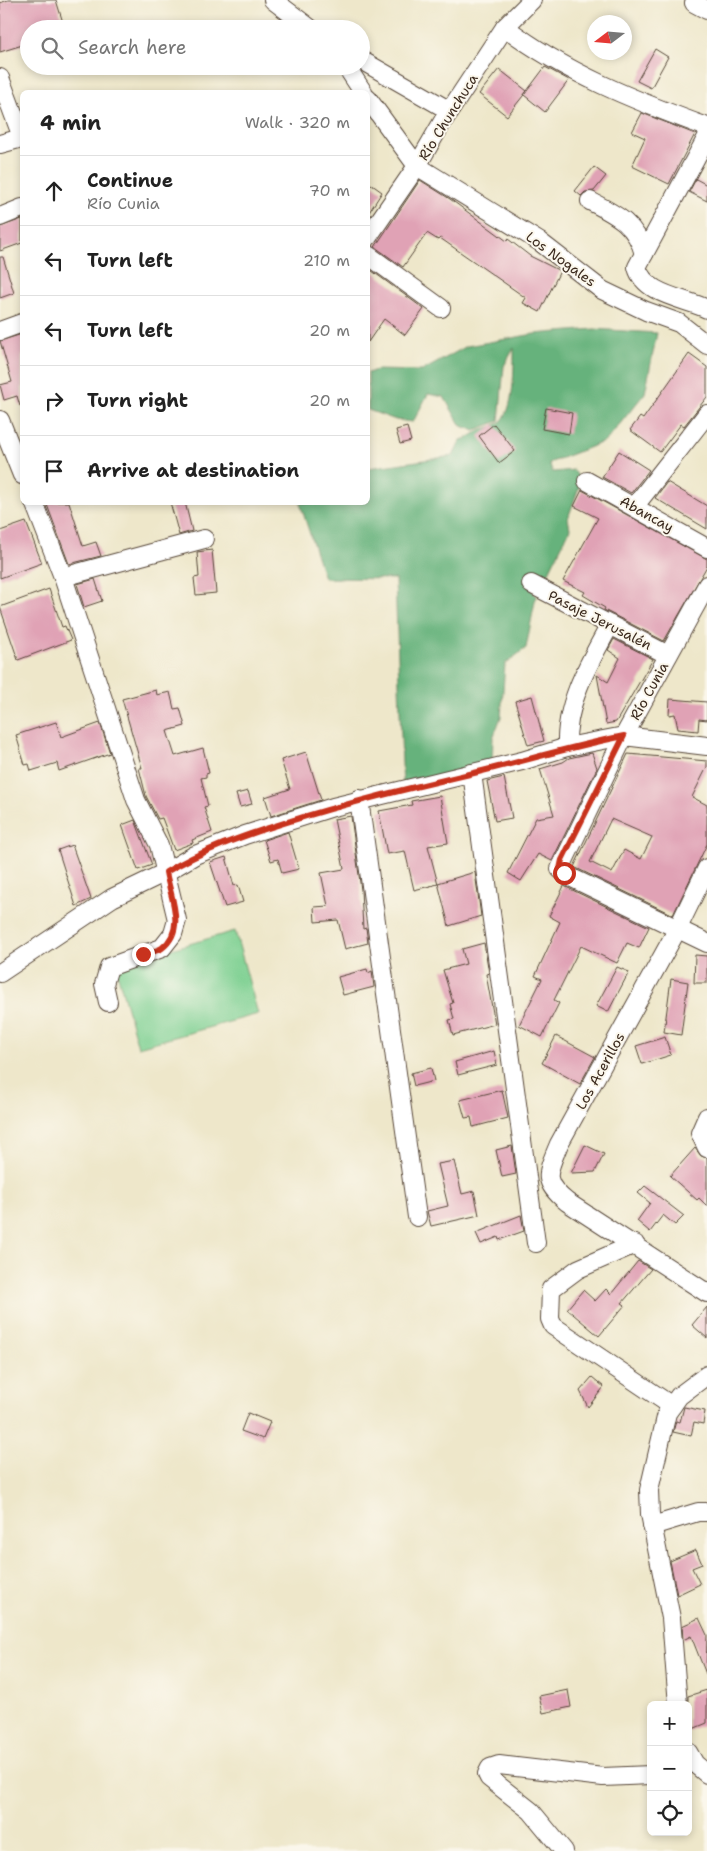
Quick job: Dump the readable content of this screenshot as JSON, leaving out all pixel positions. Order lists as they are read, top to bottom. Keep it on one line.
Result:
{"streets":{"street":["Río Chunchuca","Los Nogales","Abancay","Pasaje Jerusalén","Río Cunia","Los Acerillos"]},"crossings":[["Río Chunchuca","Los Nogales"],["Pasaje Jerusalén","Río Cunia"],["Río Cunia","Los Acerillos"]],"north":"left","page":{"search":"Search here","heading":["4 min","Walk · 320 m"],"list":[["Continue","Río Cunia","70 m"],["Turn left","210 m"],["Turn left","20 m"],["Turn right","20 m"],"Arrive at destination"],"map_buttons":["+","−"]}}
